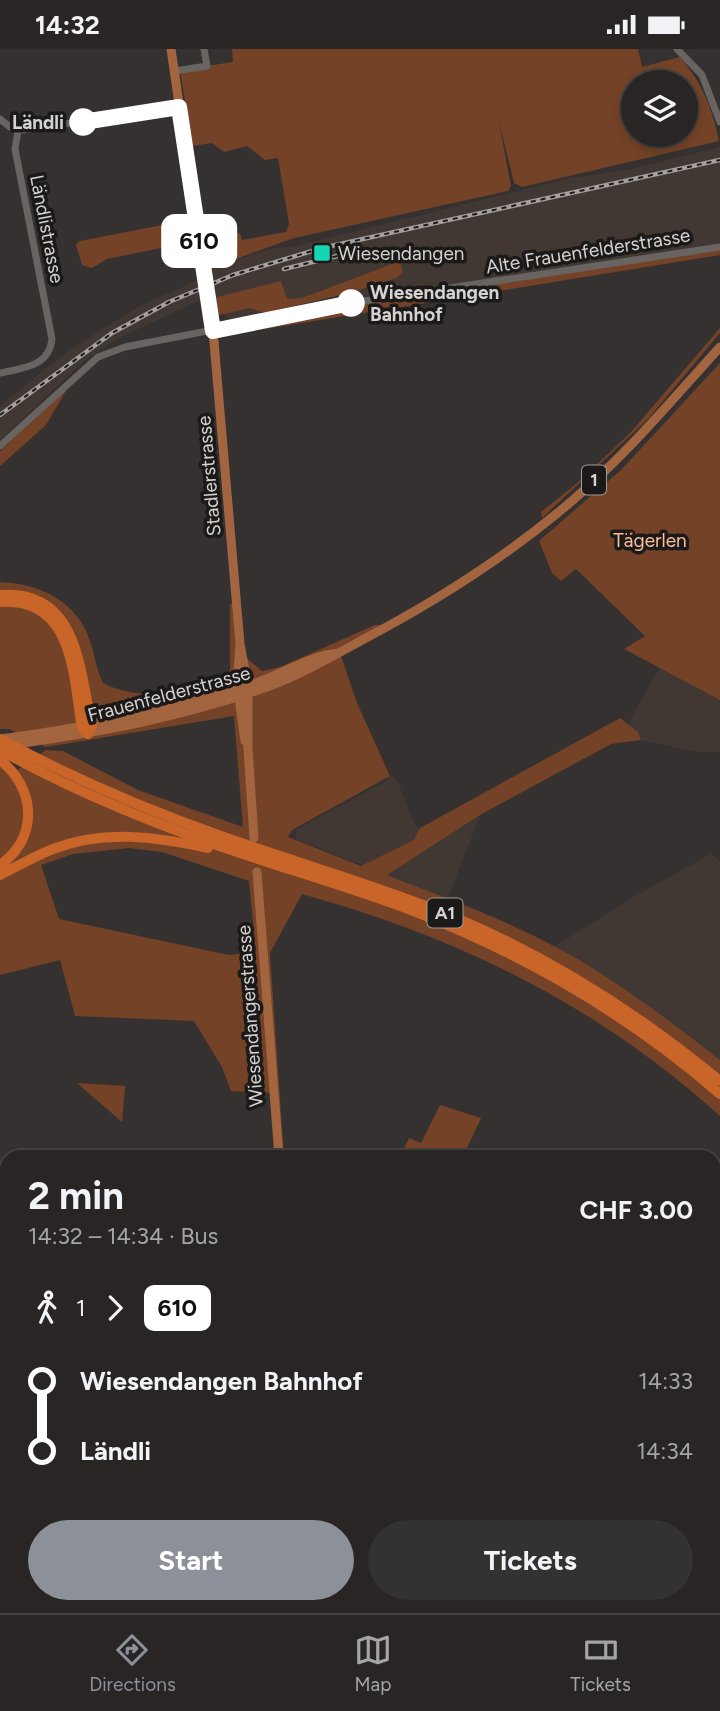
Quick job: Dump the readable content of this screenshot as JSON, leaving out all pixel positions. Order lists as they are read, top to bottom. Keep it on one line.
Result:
{"streets":{"highway":["A1"],"main road":["Stadlerstrasse","1","Frauenfelderstrasse","Wiesendangerstrasse"],"street":["Ländlistrasse","Alte Frauenfelderstrasse"]},"crossings":[["Alte Frauenfelderstrasse","Stadlerstrasse"],["Stadlerstrasse","Frauenfelderstrasse"],["Frauenfelderstrasse","A1"]],"parks":["Tägerlen"],"places":{"other":["Ländli","Wiesendangen Bahnhof"],"transit":["Wiesendangen"]},"lines":["bus line 610"],"page":{"status":"14:32","on_map":"610","heading":["2 min","14:32 – 14:34 · Bus","CHF 3.00"],"legs":["1","610"],"list":[{"name":"Wiesendangen Bahnhof","value":"14:33"},{"name":"Ländli","value":"14:34"}],"buttons":["Start","Tickets"],"tabs":["Directions","Map","Tickets"]}}
